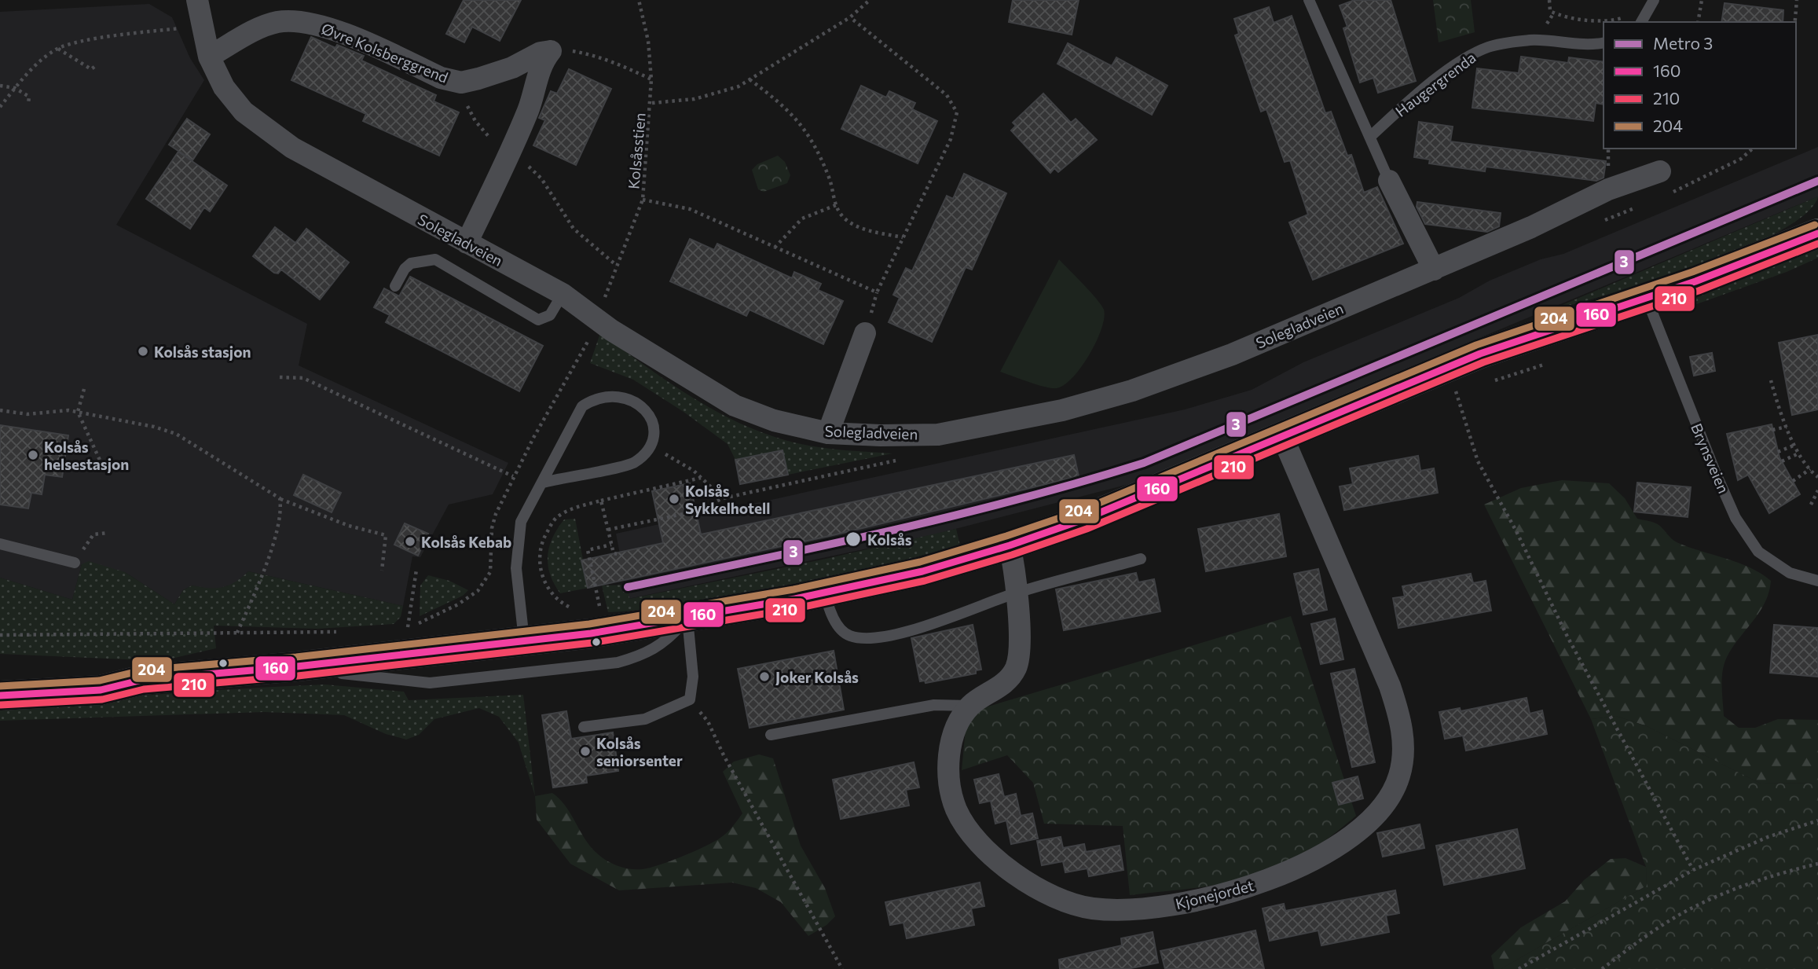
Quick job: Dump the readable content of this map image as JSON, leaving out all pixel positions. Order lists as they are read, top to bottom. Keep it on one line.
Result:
{"streets":{"street":["Øvre Kolsberggrend","Solegladveien","Kjonejordet"],"lane":["Haugergrenda","Brynsveien"],"path":["Kolsåsstien"]},"crossings":[["Øvre Kolsberggrend","Solegladveien"]],"places":["Kolsås stasjon","Kolsås helsestasjon","Kolsås Sykkelhotell","Kolsås","Kolsås Kebab","Joker Kolsås","Kolsås seniorsenter"],"lines":["metro line 3","transit line 204","transit line 160","transit line 210"],"legend":["Metro 3","160","210","204"]}
